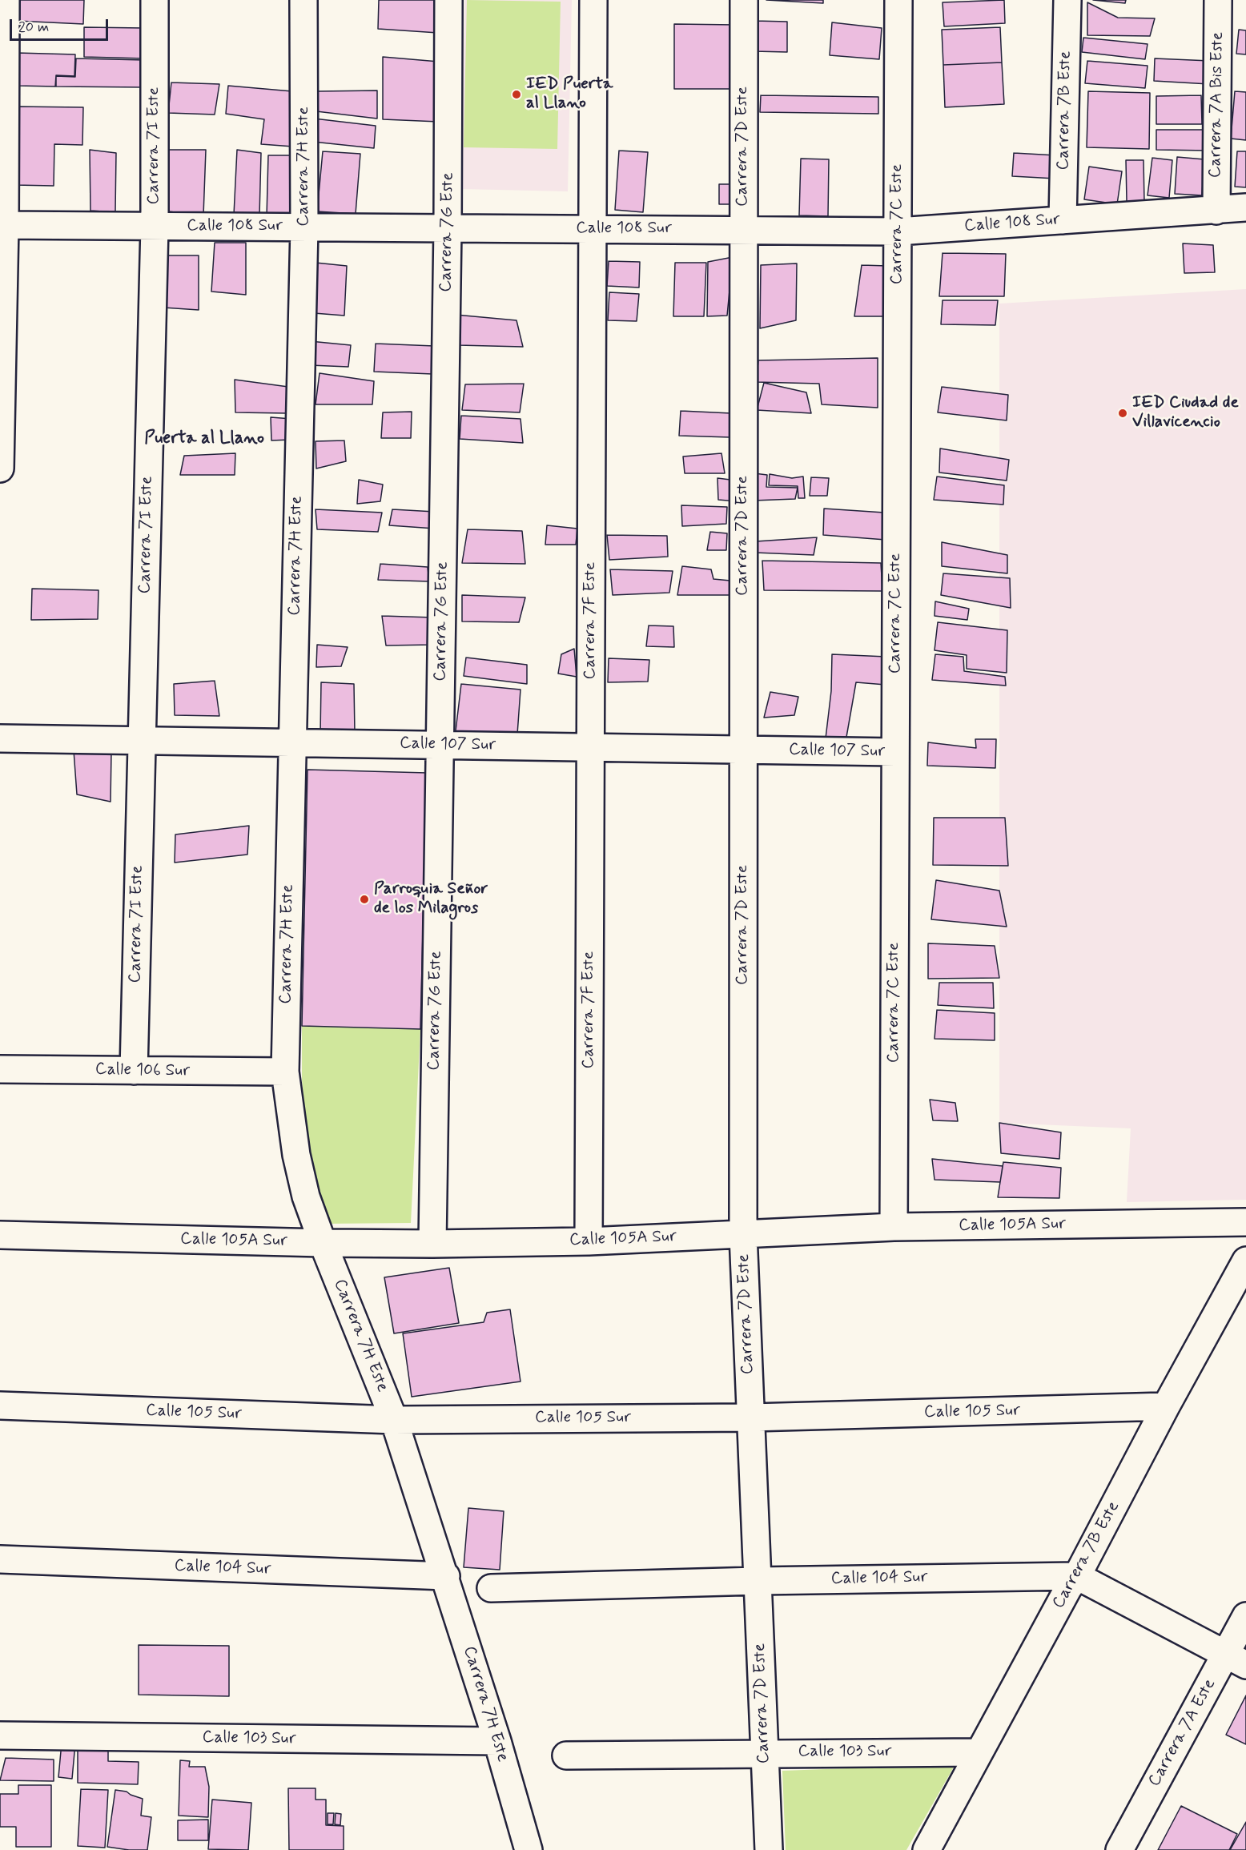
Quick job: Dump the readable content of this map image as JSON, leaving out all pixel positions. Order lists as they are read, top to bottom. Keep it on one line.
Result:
{"streets":{"street":["Carrera 7A Bis Este","Carrera 7B Este","Carrera 7I Este","Carrera 7D Este","Carrera 7H Este","Calle 108 Sur","Carrera 7C Este","Carrera 7G Este","Carrera 7F Este","Calle 107 Sur","Calle 106 Sur","Calle 105A Sur","Calle 105 Sur","Calle 104 Sur","Carrera 7A Este","Calle 103 Sur"]},"crossings":[["Carrera 7A Bis Este","Calle 108 Sur"],["Carrera 7B Este","Calle 108 Sur"],["Carrera 7B Este","Calle 105 Sur"],["Carrera 7B Este","Calle 104 Sur"],["Carrera 7B Este","Calle 103 Sur"],["Carrera 7I Este","Calle 108 Sur"],["Carrera 7I Este","Calle 107 Sur"],["Carrera 7I Este","Calle 106 Sur"],["Carrera 7D Este","Calle 108 Sur"],["Carrera 7D Este","Calle 107 Sur"],["Carrera 7D Este","Calle 105A Sur"],["Carrera 7D Este","Calle 105 Sur"],["Carrera 7D Este","Calle 104 Sur"],["Carrera 7D Este","Calle 103 Sur"],["Carrera 7H Este","Calle 108 Sur"],["Carrera 7H Este","Calle 107 Sur"],["Carrera 7H Este","Calle 106 Sur"],["Carrera 7H Este","Calle 105A Sur"],["Carrera 7H Este","Calle 105 Sur"],["Carrera 7H Este","Calle 104 Sur"],["Carrera 7H Este","Calle 103 Sur"],["Calle 108 Sur","Carrera 7C Este"],["Calle 108 Sur","Carrera 7G Este"],["Calle 108 Sur","Carrera 7F Este"],["Carrera 7C Este","Calle 107 Sur"],["Carrera 7C Este","Calle 105A Sur"],["Carrera 7G Este","Calle 107 Sur"],["Carrera 7G Este","Calle 105A Sur"],["Carrera 7F Este","Calle 107 Sur"],["Carrera 7F Este","Calle 105A Sur"],["Calle 104 Sur","Carrera 7A Este"]],"districts":["Puerta al Llano"],"places":["IED Puerta al Llano","IED Ciudad de Villavicencio","Parroquia Señor de los Milagros"],"scale_bar":"20 m"}
